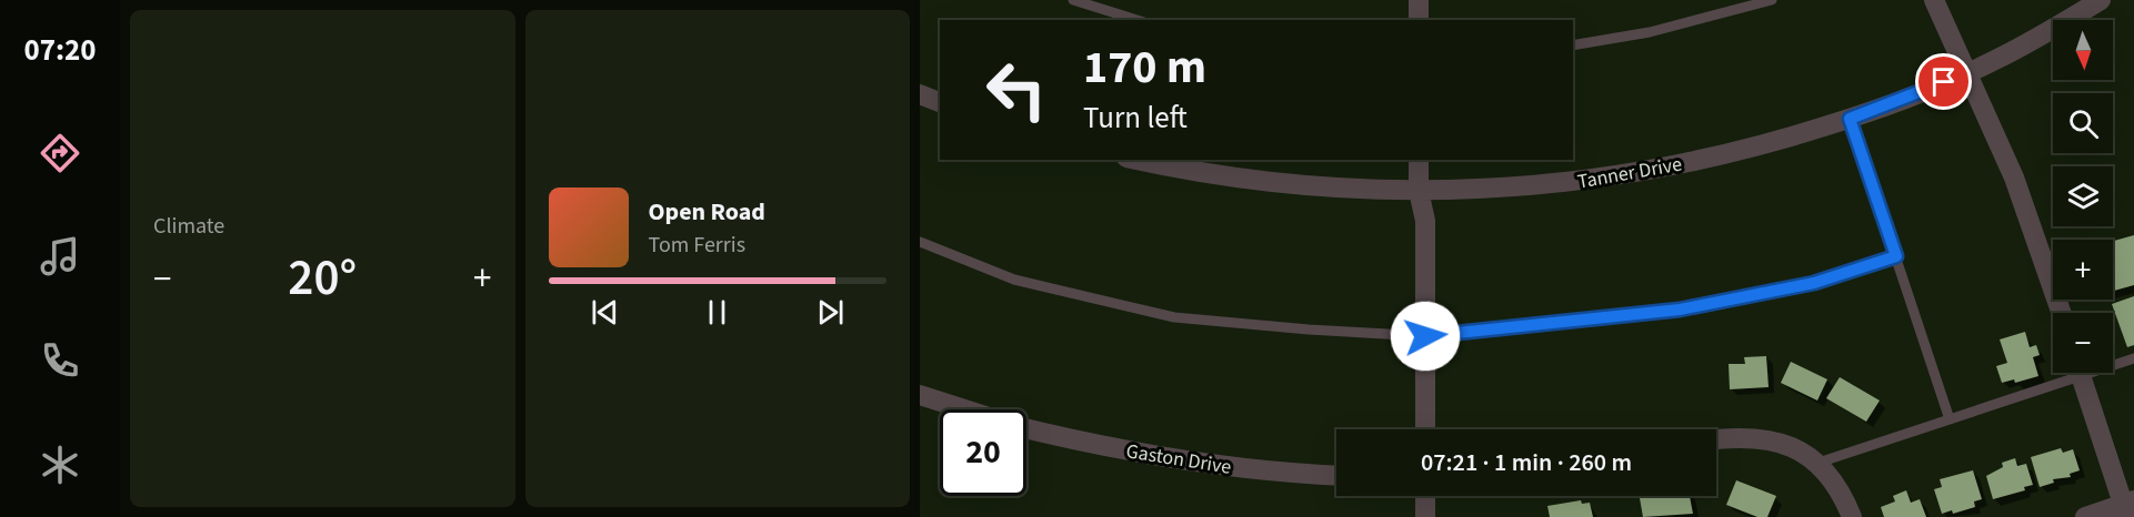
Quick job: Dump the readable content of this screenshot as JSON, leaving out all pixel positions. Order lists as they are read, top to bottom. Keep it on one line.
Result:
{"streets":{"street":["Tanner Drive","Gaston Drive"]},"north":"bottom","page":{"tabs":"07:20","tile":"Climate","map_buttons":["+","−"],"turn":["170 m","Turn left"],"song":["Open Road","Tom Ferris"],"heat":["−","20°","+"],"limit":"20","trip":"07:21 · 1 min · 260 m"}}
